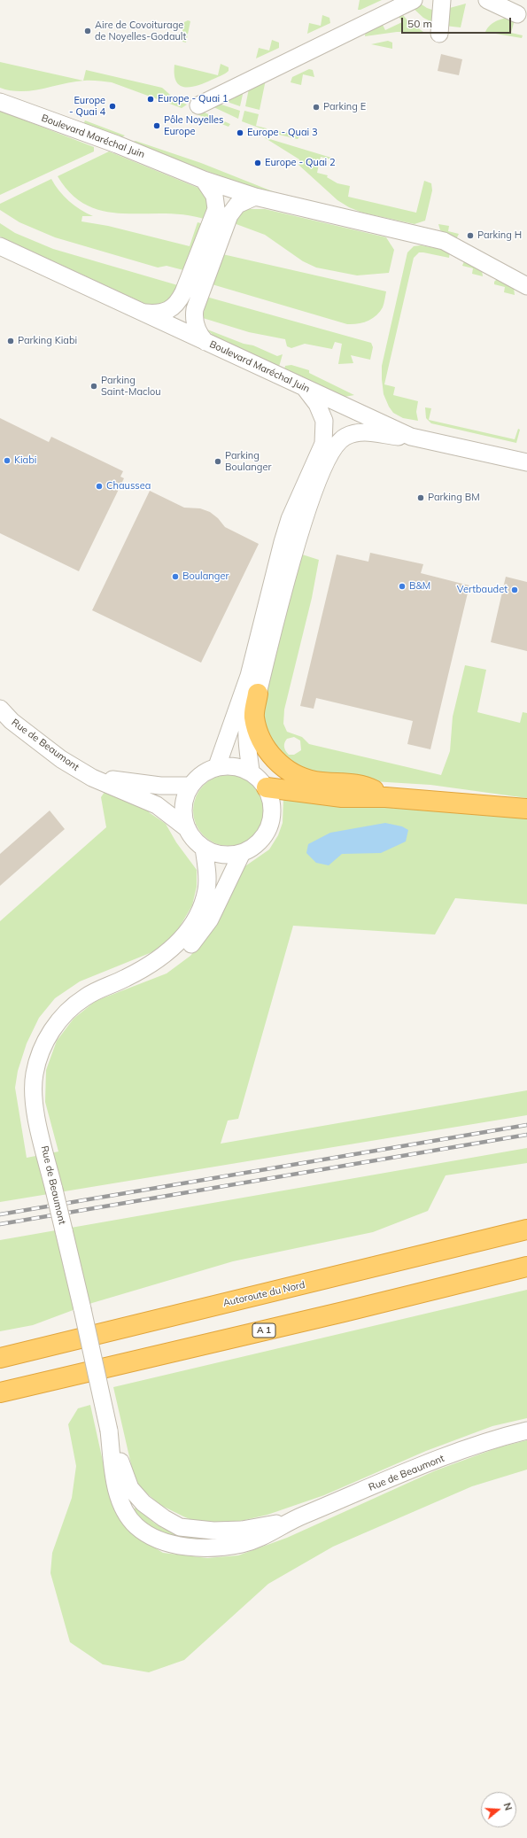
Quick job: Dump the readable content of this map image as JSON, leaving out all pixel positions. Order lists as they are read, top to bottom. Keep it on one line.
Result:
{"streets":{"highway":["Autoroute du Nord","A 1"],"street":["Boulevard Maréchal Juin","Rue de Beaumont"]},"places":["Aire de Covoiturage de Noyelles-Godault","Europe - Quai 1","Europe - Quai 4","Parking E","Pôle Noyelles Europe","Europe - Quai 3","Europe - Quai 2","Parking H","Parking Kiabi","Parking Saint-Maclou","Kiabi","Parking Boulanger","Chaussea","Parking BM","Boulanger","B&M","Vertbaudet"],"scale_bar":"50 m","north":"right"}
